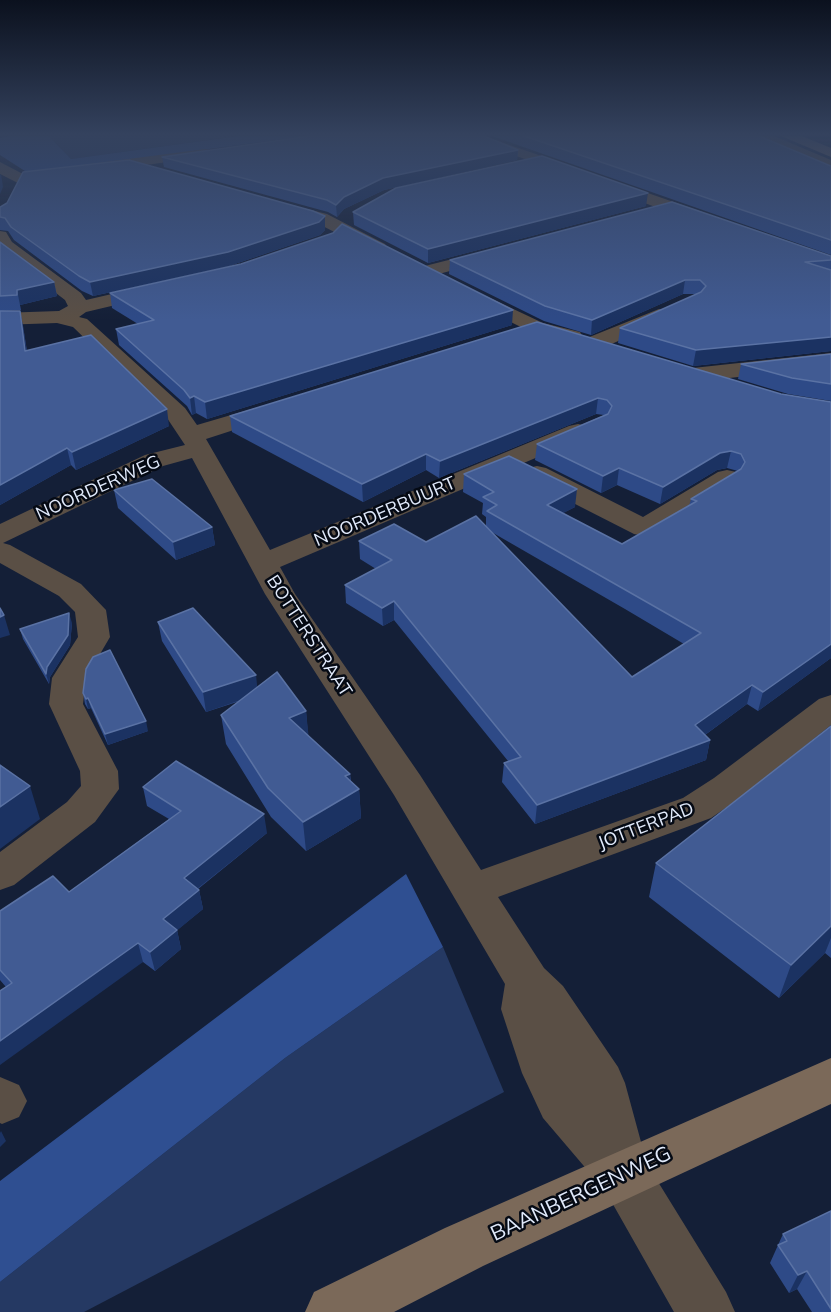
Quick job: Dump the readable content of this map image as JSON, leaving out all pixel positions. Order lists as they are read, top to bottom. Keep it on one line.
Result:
{"streets":{"main road":["BAANBERGENWEG"],"street":["NOORDERWEG","NOORDERBUURT","BOTTERSTRAAT","JOTTERPAD"]},"crossings":[["NOORDERWEG","BOTTERSTRAAT"],["NOORDERBUURT","BOTTERSTRAAT"],["BOTTERSTRAAT","JOTTERPAD"],["BOTTERSTRAAT","BAANBERGENWEG"]]}
